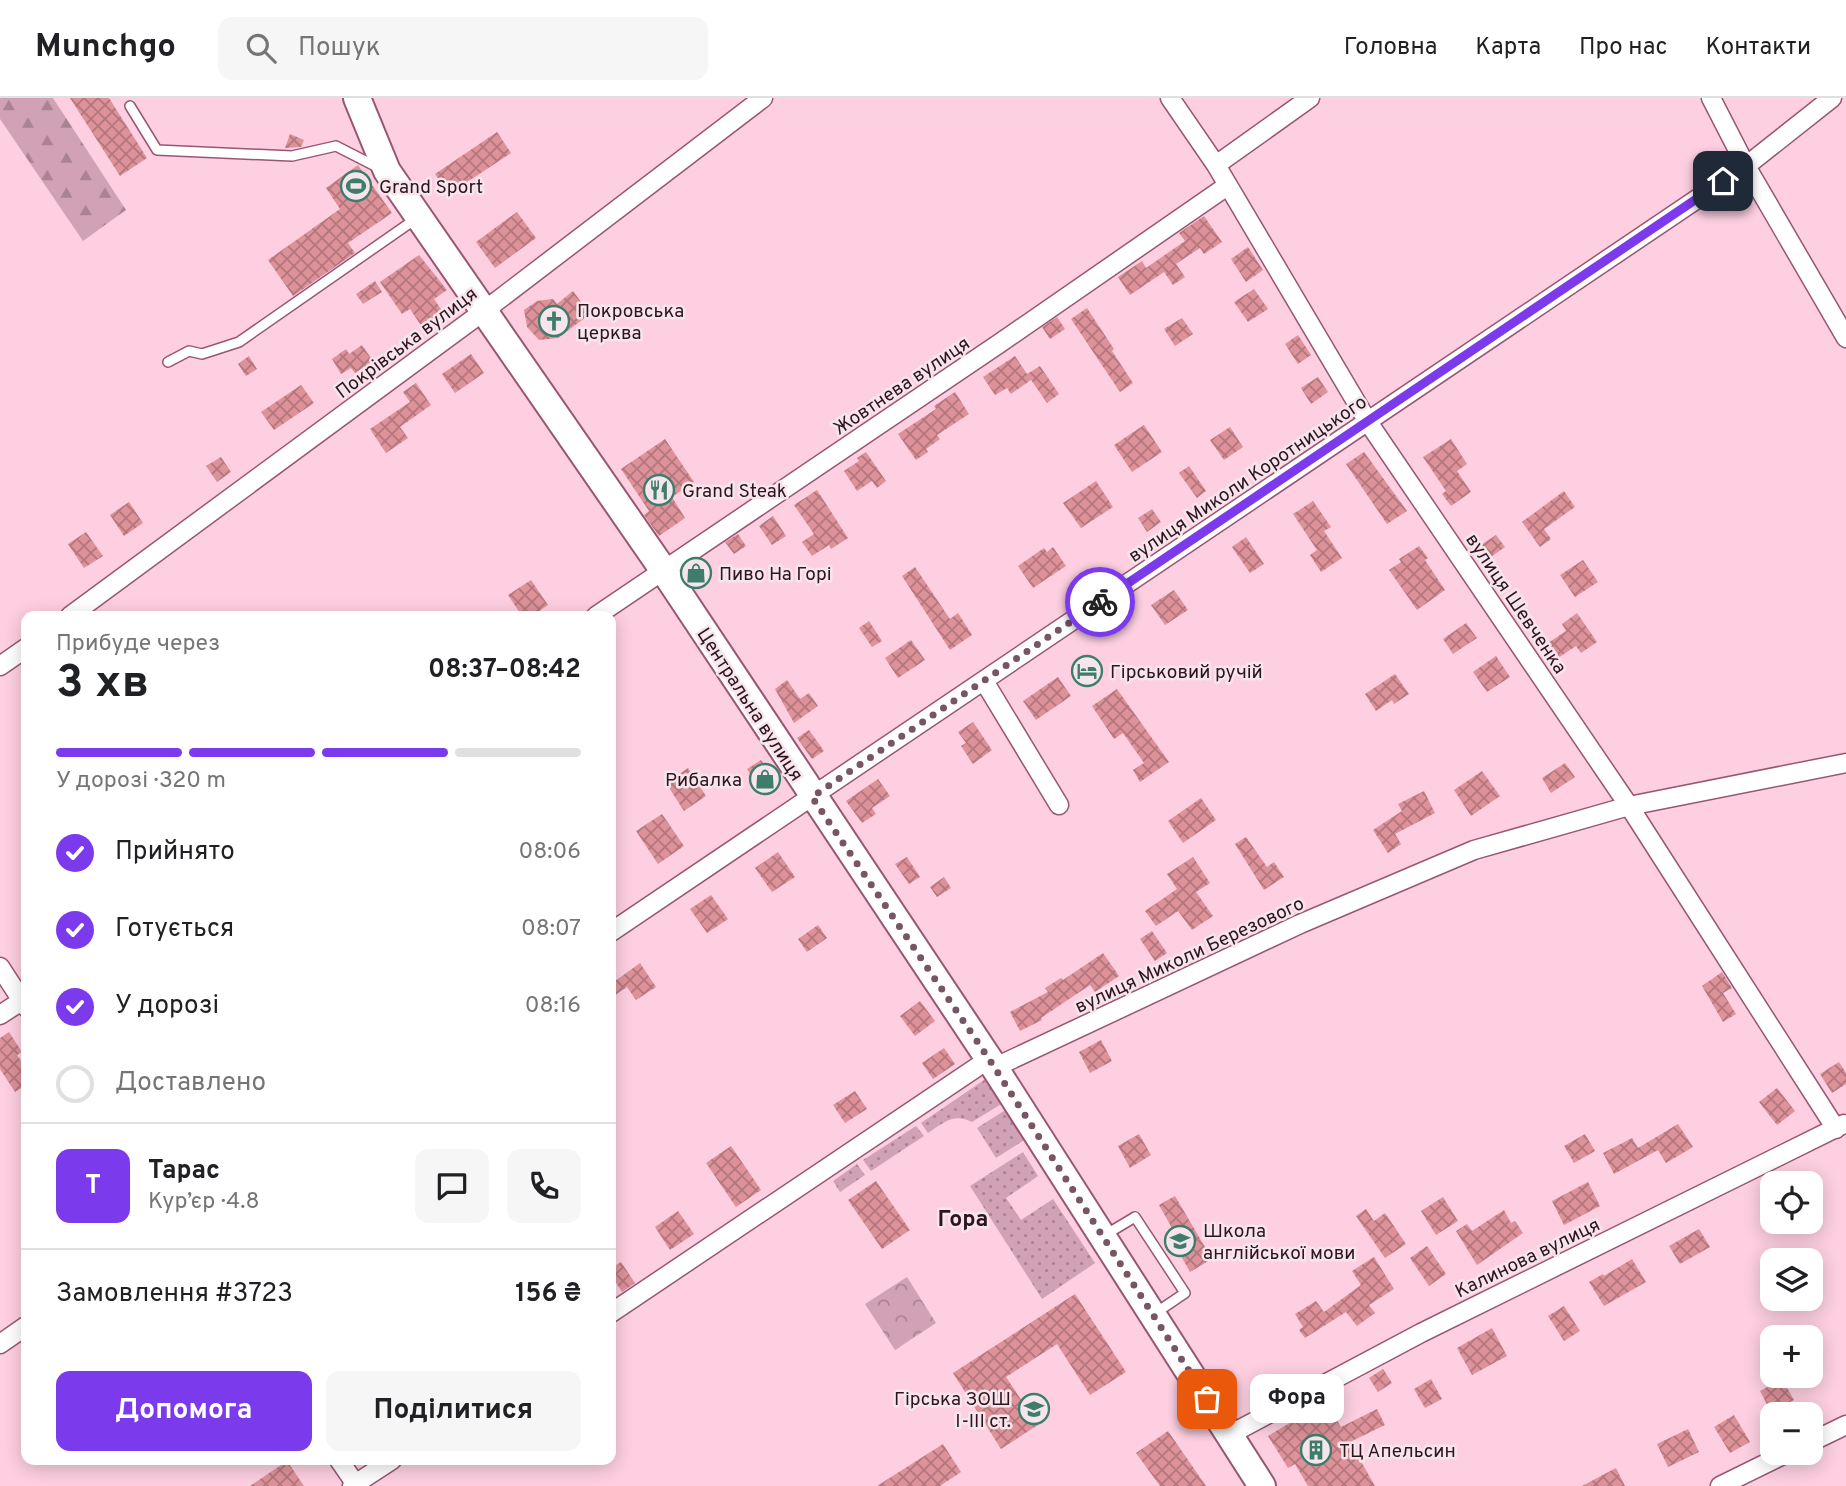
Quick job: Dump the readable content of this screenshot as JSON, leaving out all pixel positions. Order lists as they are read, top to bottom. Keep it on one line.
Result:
{"streets":{"main road":["Центральна вулиця"],"street":["Покрівська вулиця","Жовтнева вулиця","вулиця Миколи Коротницького","вулиця Шевченка","вулиця Миколи Березового","Калинова вулиця"]},"crossings":[["Покрівська вулиця","Центральна вулиця"],["Жовтнева вулиця","вулиця Шевченка"],["Жовтнева вулиця","Центральна вулиця"],["вулиця Миколи Коротницького","вулиця Шевченка"],["вулиця Миколи Коротницького","Центральна вулиця"],["вулиця Шевченка","вулиця Миколи Березового"],["вулиця Шевченка","Калинова вулиця"],["Центральна вулиця","вулиця Миколи Березового"],["Центральна вулиця","Калинова вулиця"]],"districts":["Гора"],"places":{"sports":["Grand Sport"],"church":["Покровська церква"],"restaurant":["Grand Steak"],"shop":["Пиво На Горі","Рибалка"],"hotel":["Гірськовий ручій"],"school or university":["Школа англійської мови","Гірська ЗОШ І-ІІІ ст."],"other":["Фора"],"building":["ТЦ Апельсин"]},"page":{"header":"Munchgo","search":"Пошук","nav":["Головна","Карта","Про нас","Контакти"],"heading":["3 хв","Прибуде через","08:37–08:42"],"panel":["Тарас","Кур’єр · 4.8","Замовлення #3723","156 ₴"],"bar":"У дорозі · 320 m","list":[["Прийнято","08:06"],["Готується","08:07"],["У дорозі","08:16"],"Доставлено"],"round":"Т","map_buttons":["+","−"],"buttons":["Допомога","Поділитися"],"bubble":"Фора"}}
